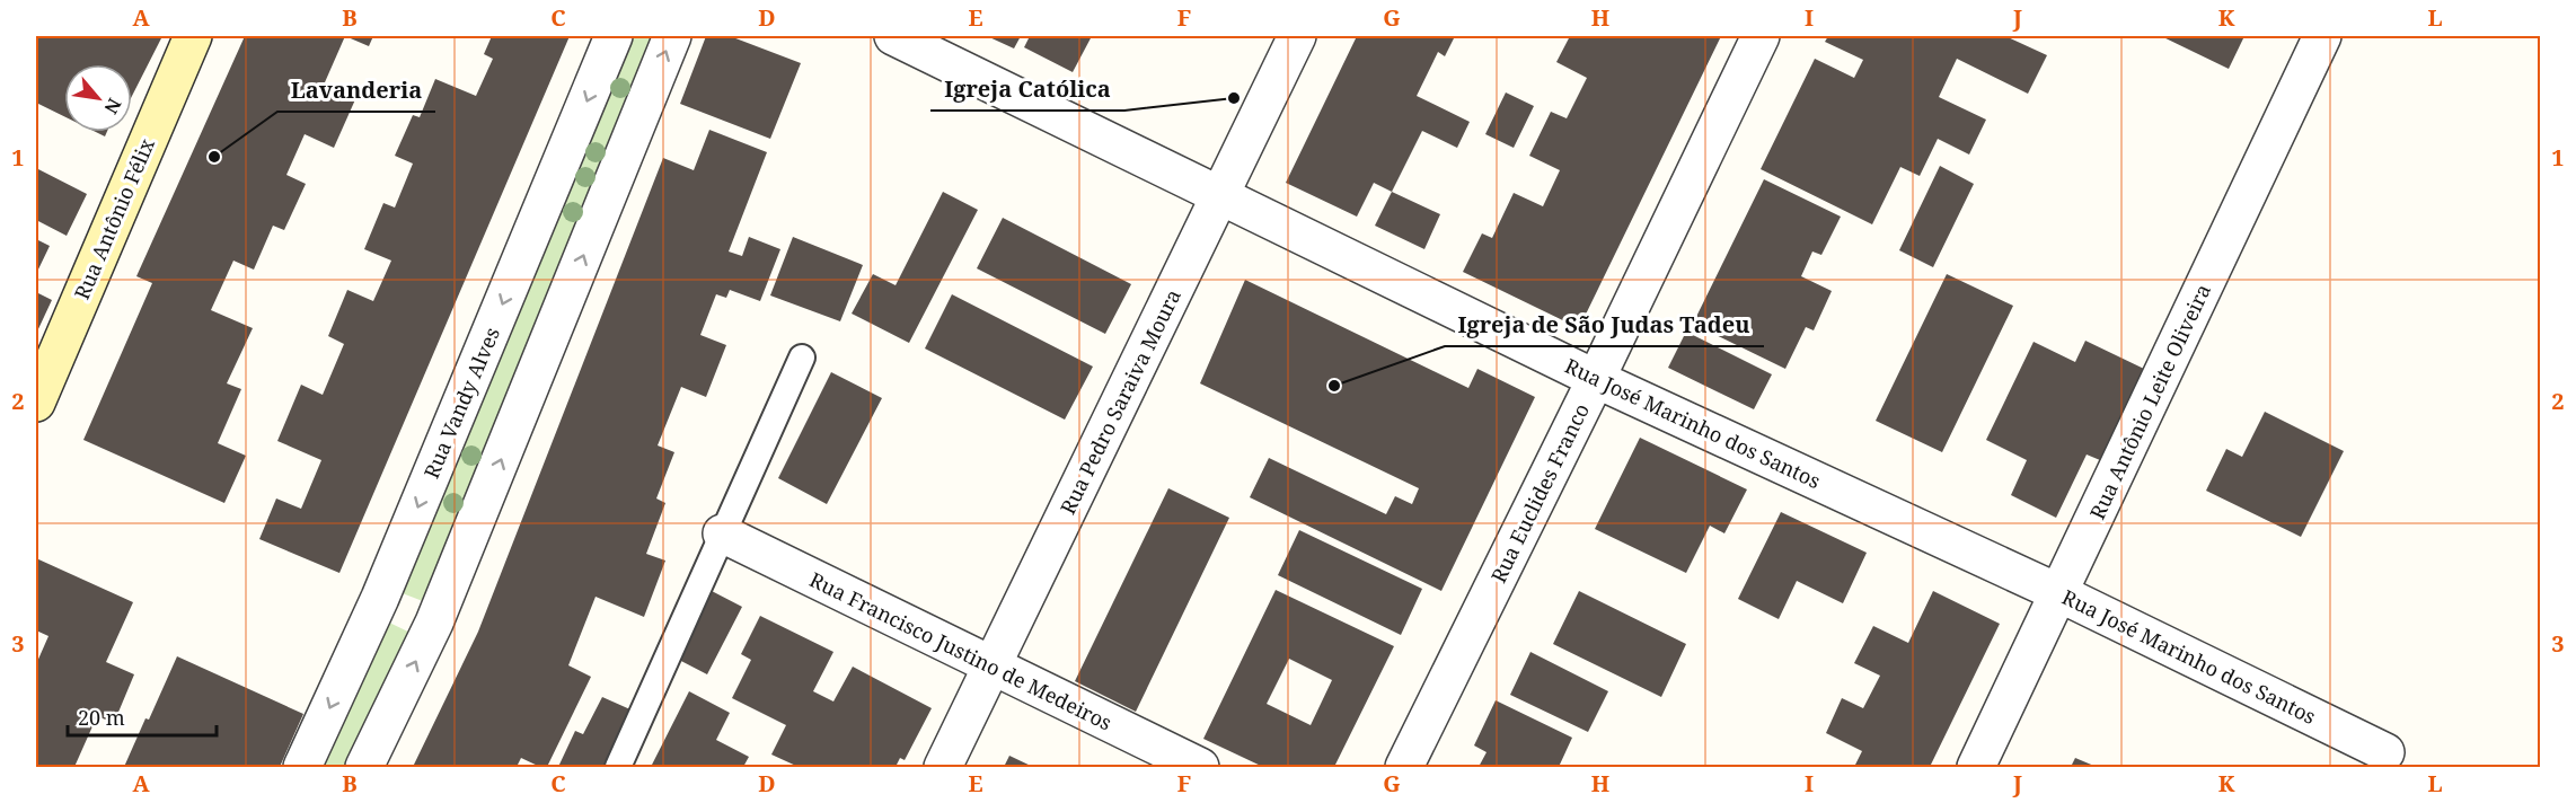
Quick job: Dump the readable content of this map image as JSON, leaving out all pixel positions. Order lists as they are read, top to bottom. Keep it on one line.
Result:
{"streets":{"main road":["Rua Antônio Félix"],"street":["Rua Pedro Saraiva Moura","Rua Antônio Leite Oliveira","Rua Vandy Alves","Rua José Marinho dos Santos","Rua Euclides Franco","Rua Francisco Justino de Medeiros"]},"crossings":[["Rua Pedro Saraiva Moura","Rua José Marinho dos Santos"],["Rua Pedro Saraiva Moura","Rua Francisco Justino de Medeiros"],["Rua Antônio Leite Oliveira","Rua José Marinho dos Santos"],["Rua José Marinho dos Santos","Rua Euclides Franco"]],"places":["Igreja Católica","Lavanderia","Igreja de São Judas Tadeu"],"scale_bar":"20 m","north":"bottom right","grid":{"columns":["A","B","C","D","E","F","G","H","I","J","K","L"],"rows":["1","2","3"]}}
